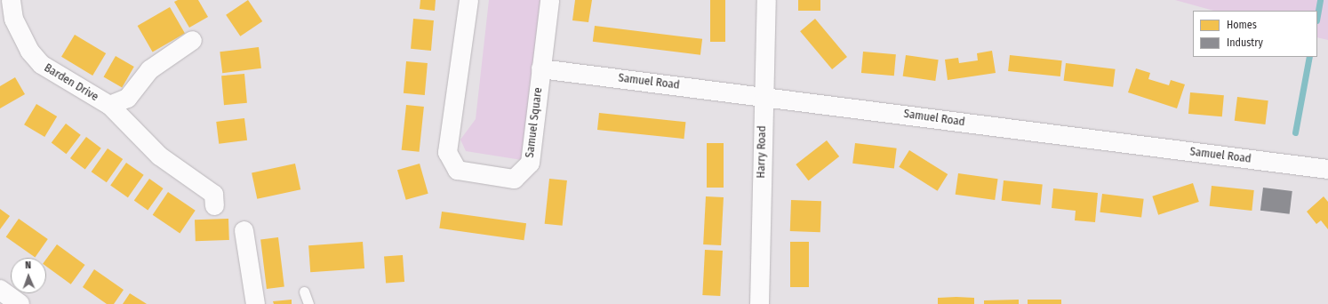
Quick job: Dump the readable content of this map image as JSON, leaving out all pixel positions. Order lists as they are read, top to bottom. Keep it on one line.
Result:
{"streets":{"street":["Samuel Road","Barden Drive","Samuel Square","Harry Road"]},"crossings":[["Samuel Road","Samuel Square"],["Samuel Road","Harry Road"]],"legend":["Homes","Industry"],"north":"top"}
